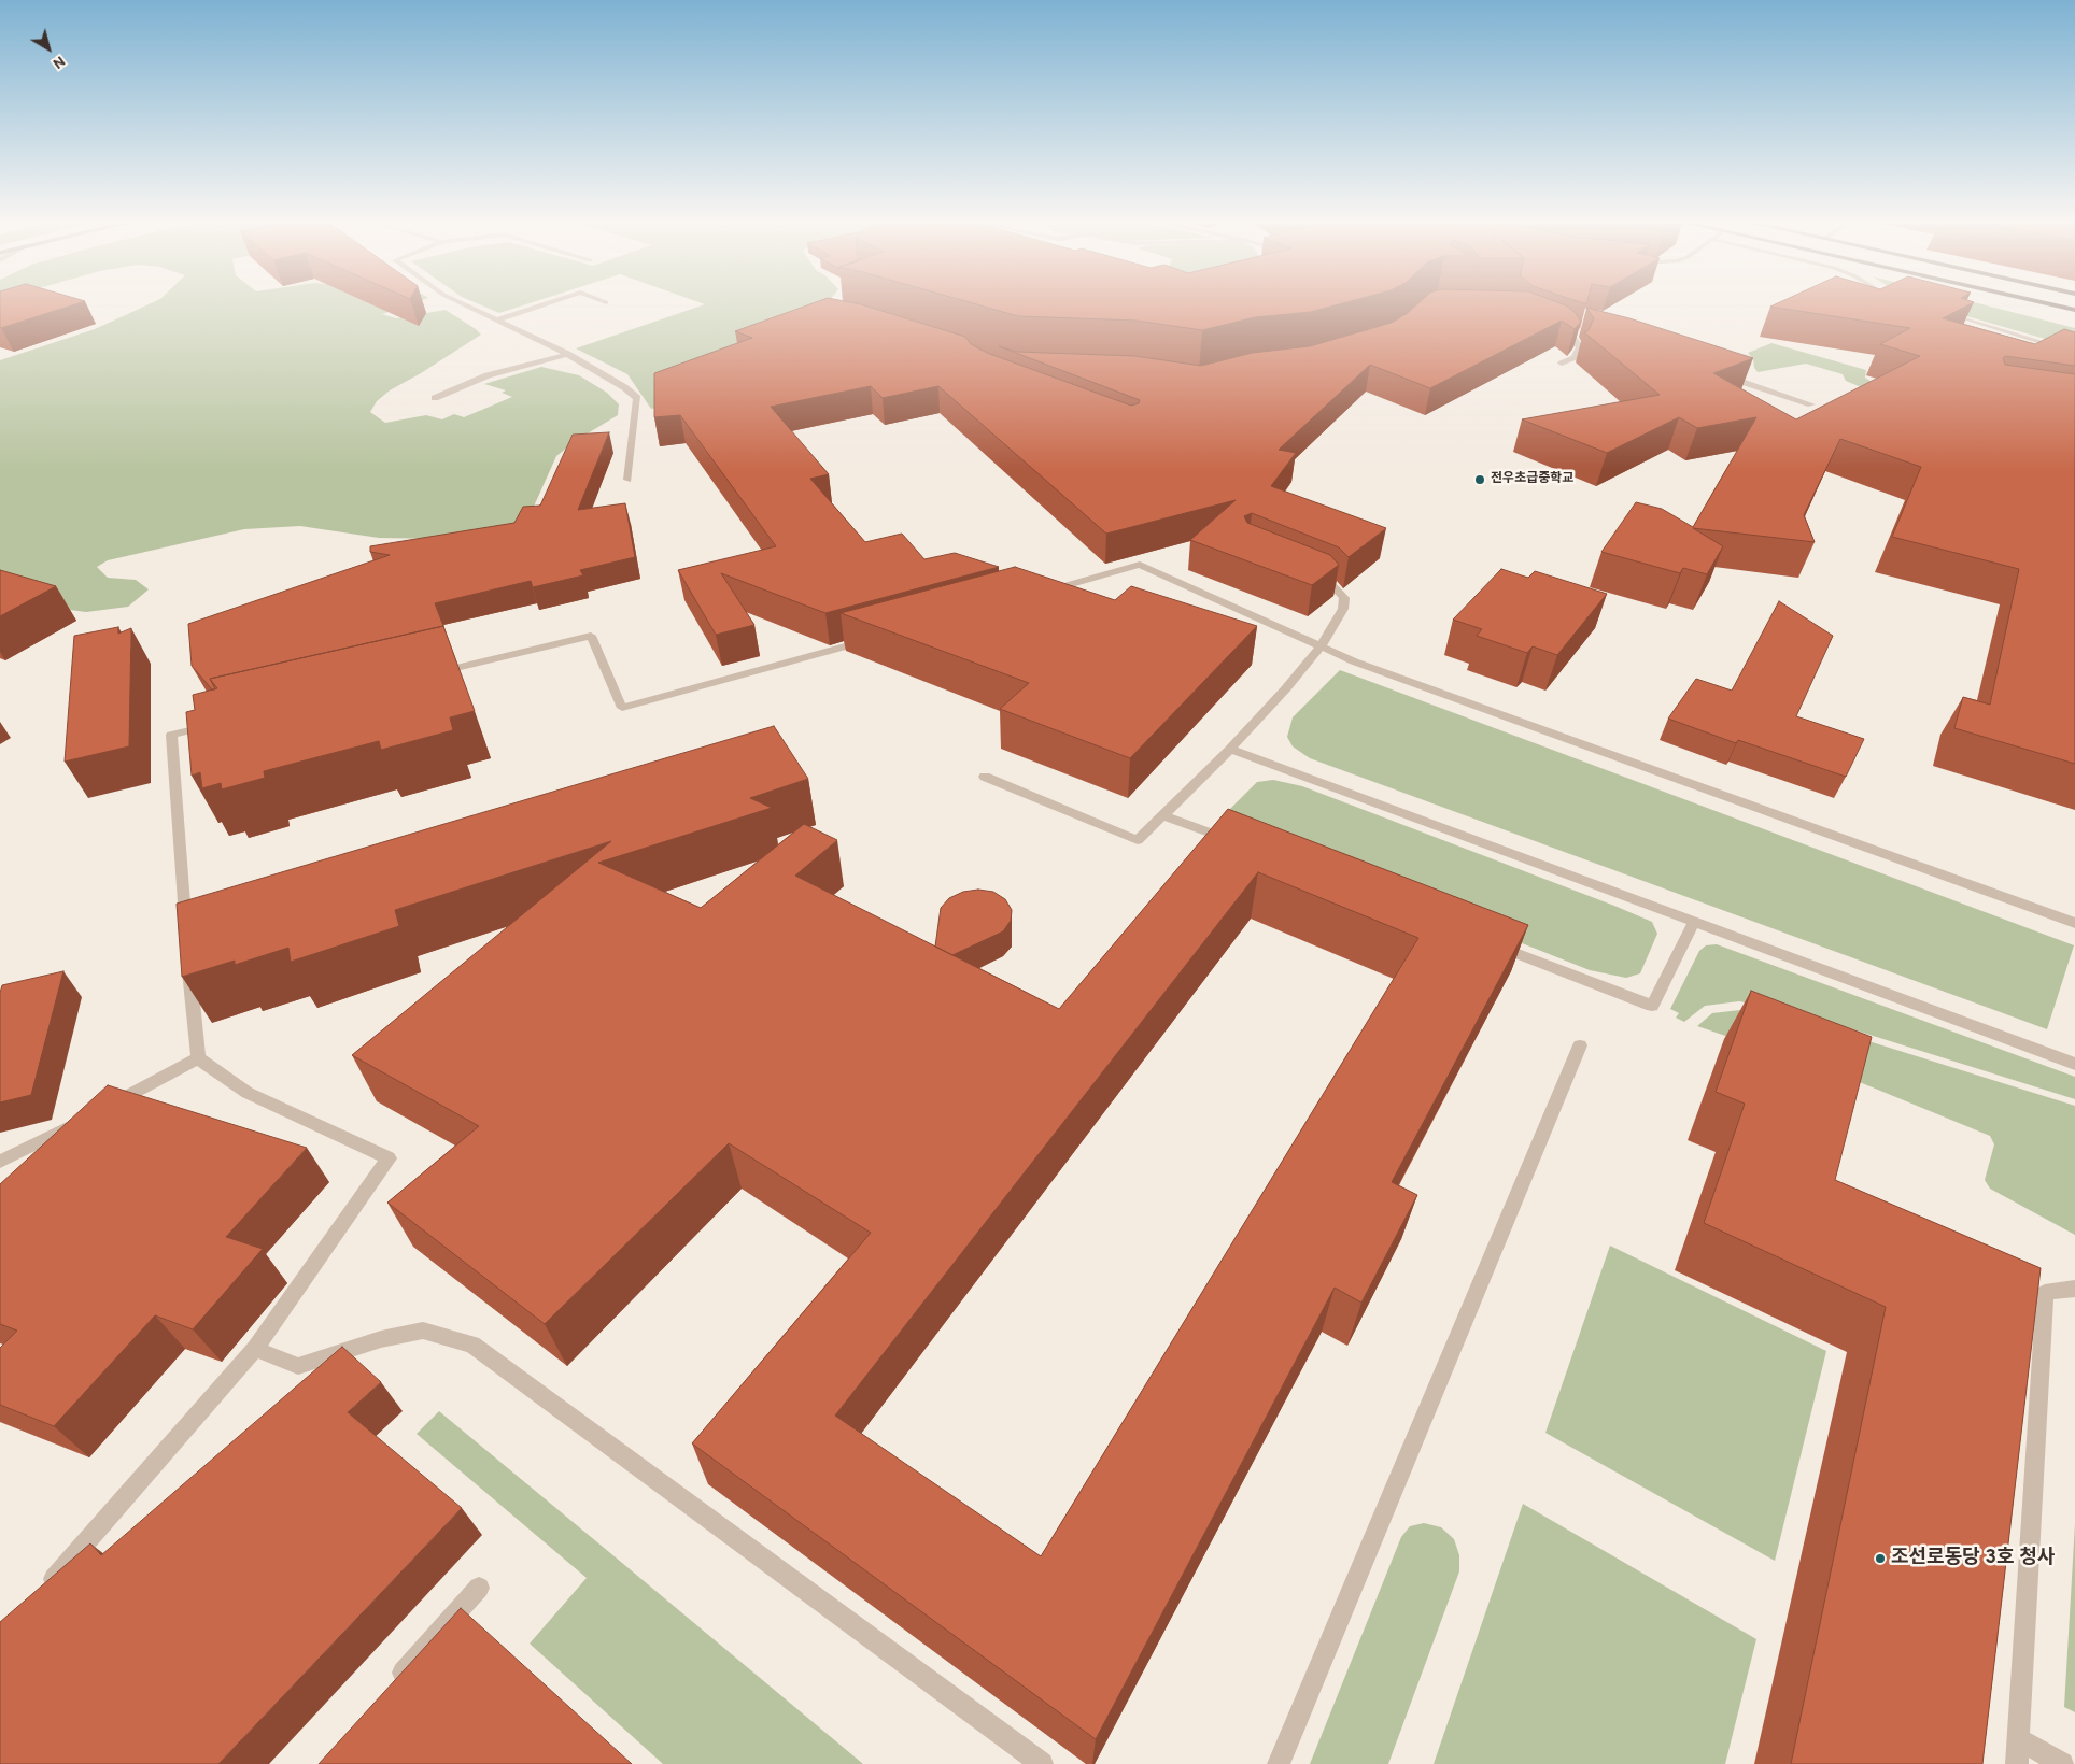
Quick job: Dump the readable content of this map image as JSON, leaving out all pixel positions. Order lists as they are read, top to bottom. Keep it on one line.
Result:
{"places":["전우초급중학교","조선로동당 3호 청사"],"north":"bottom right"}
